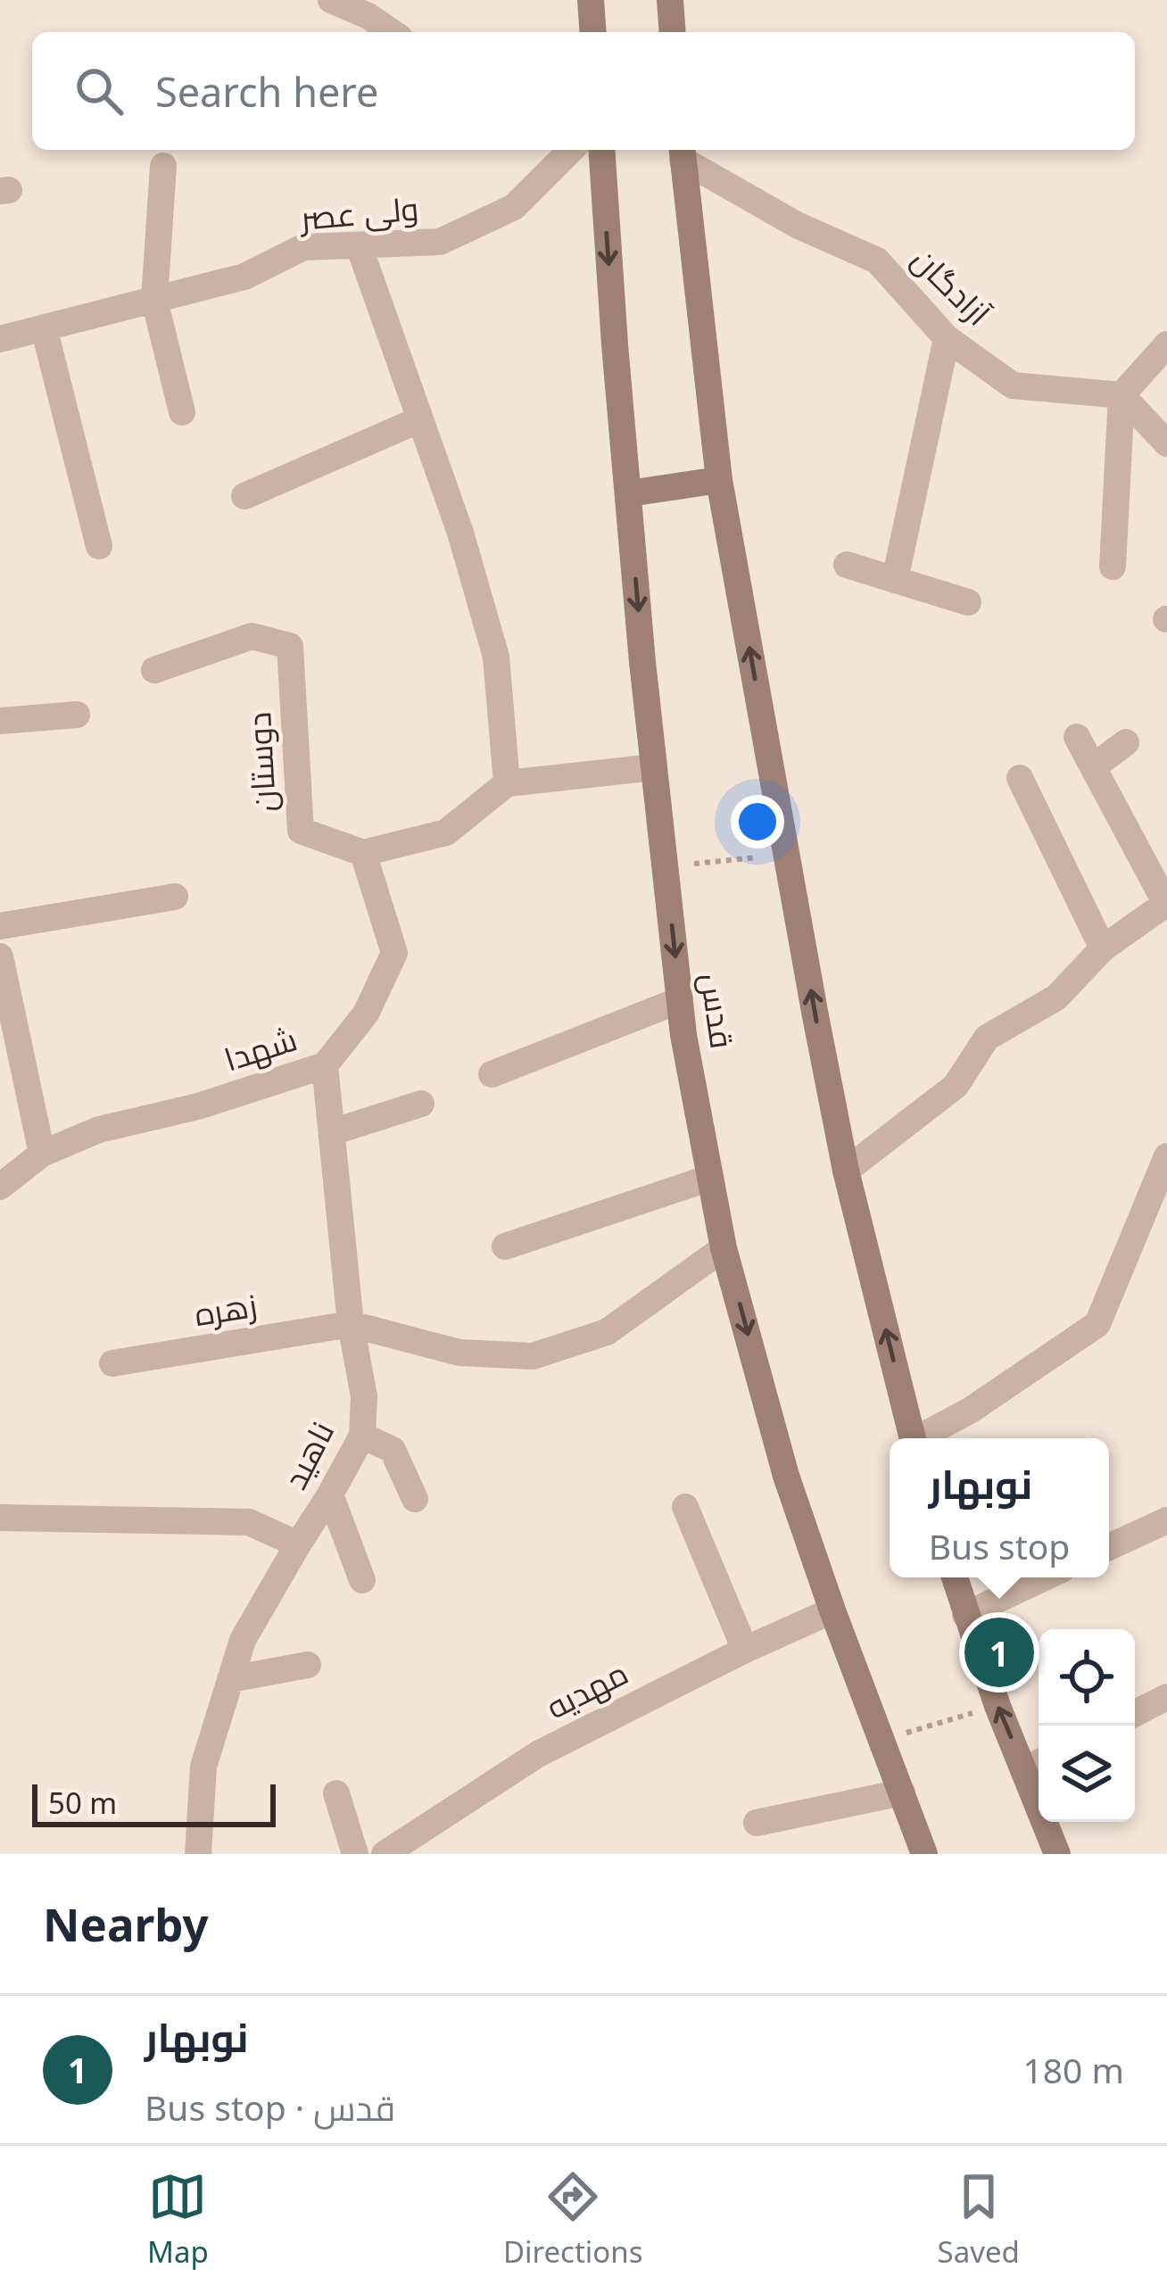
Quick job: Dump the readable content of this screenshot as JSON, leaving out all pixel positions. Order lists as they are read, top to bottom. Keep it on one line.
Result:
{"streets":{"main road":["قدس"],"street":["ولی عصر","آزادگان","دوستان","شهدا","زهره","ناهید","مهدیه"]},"crossings":[["دوستان","شهدا"],["قدس","مهدیه"],["شهدا","ناهید"],["زهره","ناهید"]],"scale_bar":"50 m","page":{"search":"Search here","popup":["نوبهار","Bus stop"],"pins":"1","scale":"50 m","heading":"Nearby","list":[{"mark":"1","name":"نوبهار","note":"Bus stop · قدس","value":"180 m"}],"nav":["Map","Directions","Saved"]}}
